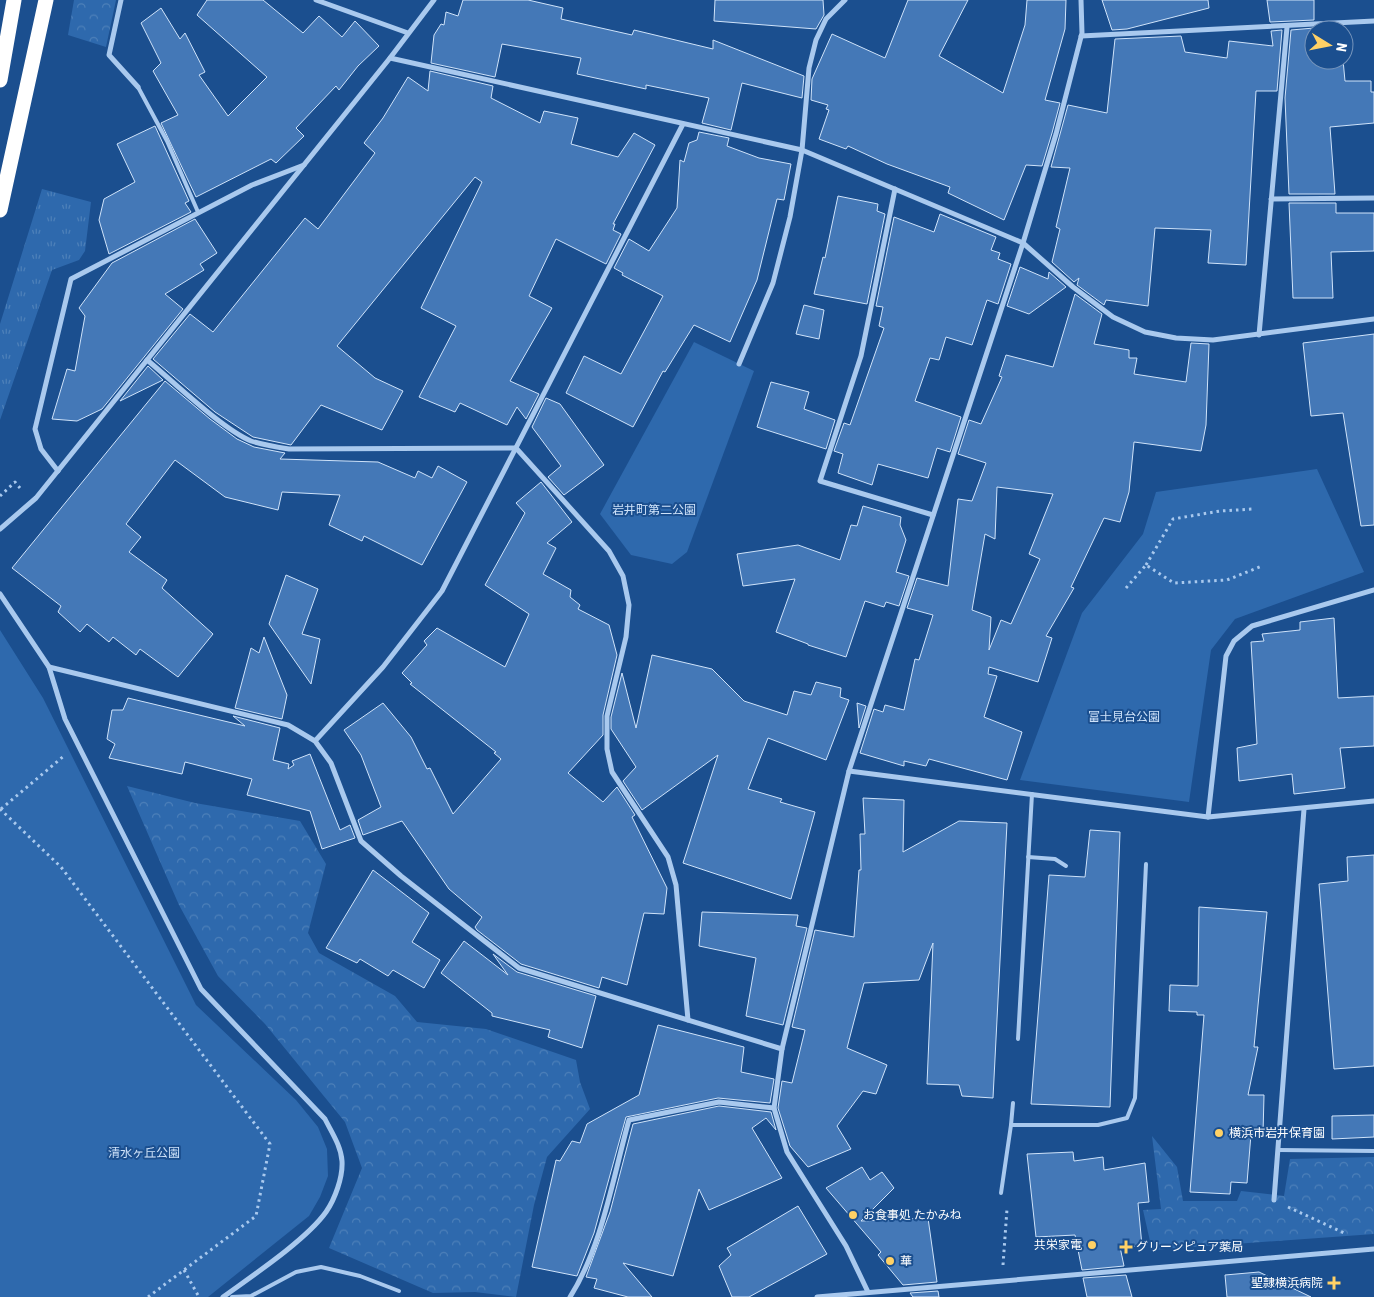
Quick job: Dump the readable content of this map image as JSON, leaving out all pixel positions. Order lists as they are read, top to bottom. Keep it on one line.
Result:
{"parks":["岩井町第二公園","富士見台公園","清水ヶ丘公園"],"places":{"other":["横浜市岩井保育園","お食事処 たかみね","共栄家電","華"],"health":["グリーンピュア薬局","聖隷横浜病院"]},"north":"right"}
